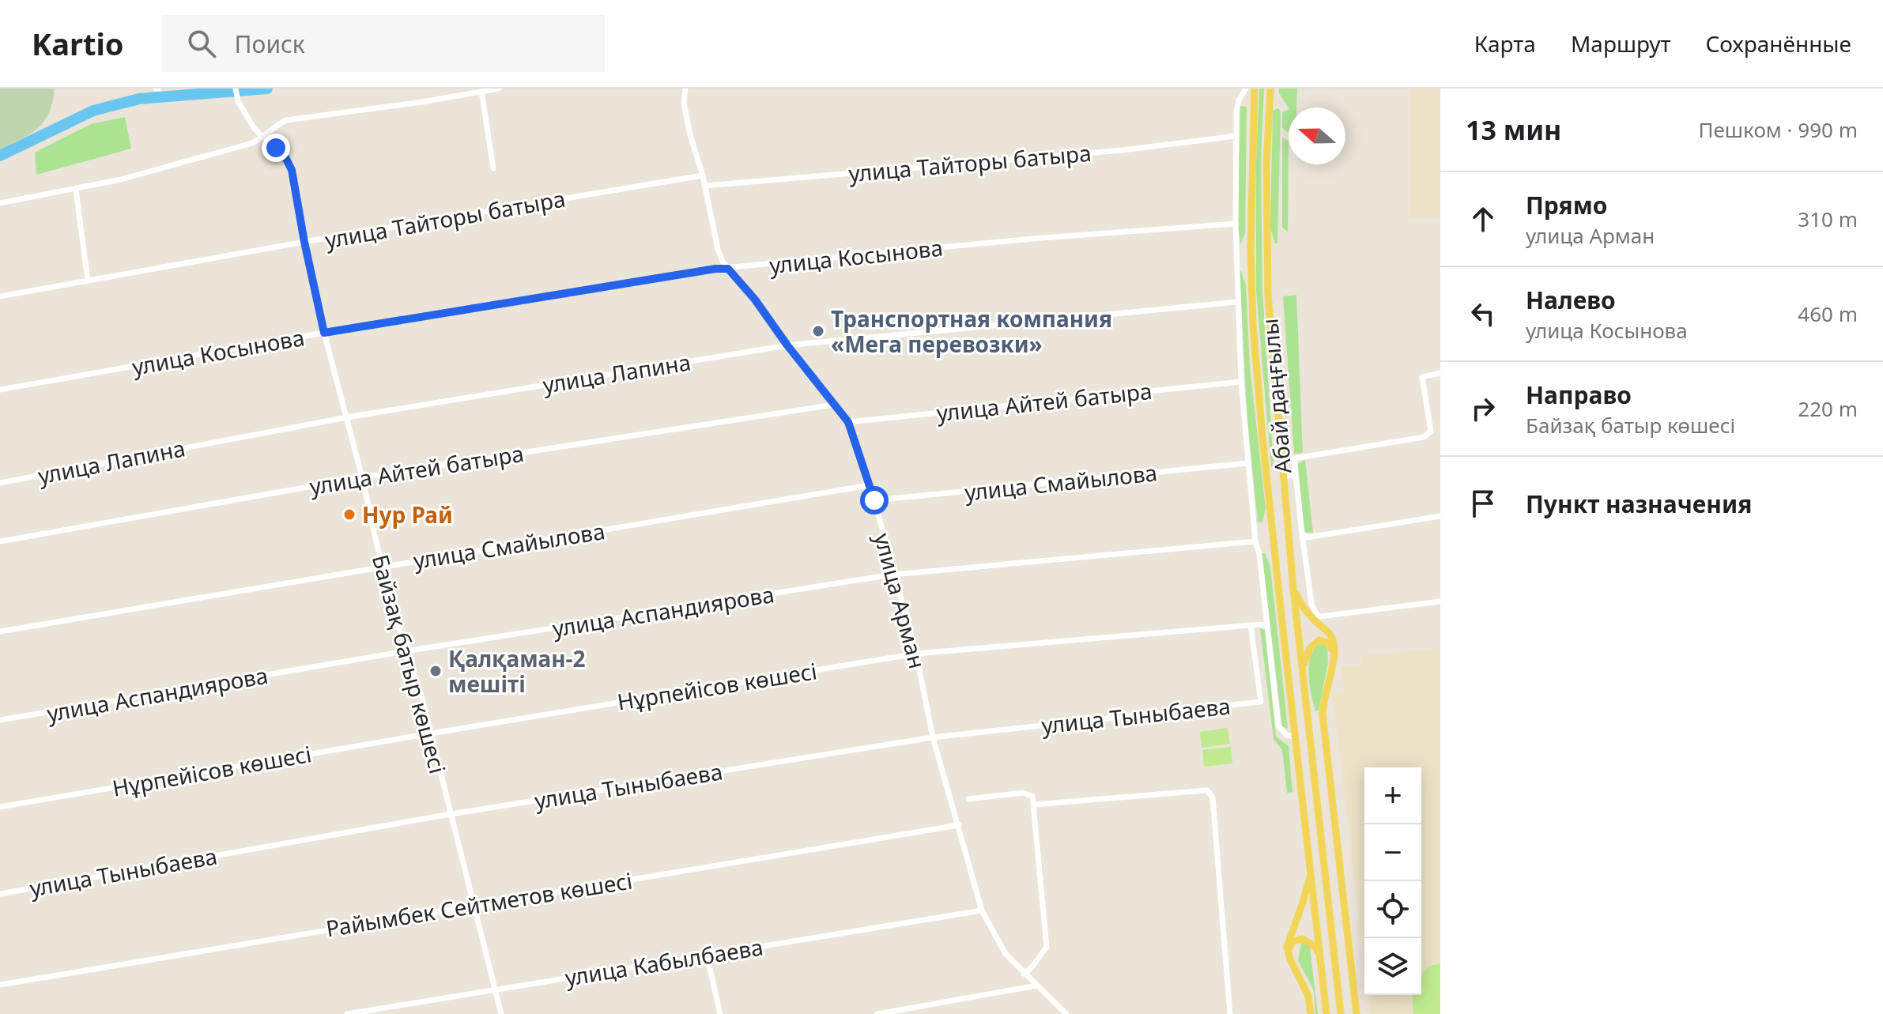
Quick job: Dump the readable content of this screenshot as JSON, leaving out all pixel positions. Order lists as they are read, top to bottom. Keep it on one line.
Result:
{"streets":{"main road":["Абай даңғылы"],"street":["улица Тайторы батыра","улица Косынова","улица Лапина","улица Айтей батыра","улица Смайылова","улица Арман","улица Аспандиярова","Байзақ батыр көшесі","Нұрпейісов көшесі","улица Тыныбаева","Райымбек Сейтметов көшесі","улица Кабылбаева"]},"crossings":[["улица Тайторы батыра","улица Арман"],["улица Тайторы батыра","Байзақ батыр көшесі"],["улица Косынова","улица Арман"],["улица Косынова","Байзақ батыр көшесі"],["улица Лапина","улица Арман"],["улица Лапина","Байзақ батыр көшесі"],["улица Айтей батыра","улица Арман"],["улица Айтей батыра","Байзақ батыр көшесі"],["улица Смайылова","улица Арман"],["улица Смайылова","Байзақ батыр көшесі"],["улица Арман","улица Аспандиярова"],["улица Арман","Нұрпейісов көшесі"],["улица Арман","улица Тыныбаева"],["улица Арман","Райымбек Сейтметов көшесі"],["улица Арман","улица Кабылбаева"],["улица Аспандиярова","Байзақ батыр көшесі"],["Байзақ батыр көшесі","Нұрпейісов көшесі"],["Байзақ батыр көшесі","улица Тыныбаева"],["Байзақ батыр көшесі","Райымбек Сейтметов көшесі"],["Байзақ батыр көшесі","улица Кабылбаева"],["Нұрпейісов көшесі","улица Тыныбаева"]],"places":["Транспортная компания «Мега перевозки»","Нур Рай","Қалқаман-2 мешіті"],"north":"left","page":{"header":"Kartio","search":"Поиск","nav":["Карта","Маршрут","Сохранённые"],"heading":["13 мин","Пешком · 990 m"],"list":[["Прямо","улица Арман","310 m"],["Налево","улица Косынова","460 m"],["Направо","Байзақ батыр көшесі","220 m"],"Пункт назначения"],"map_buttons":["+","−"]}}
